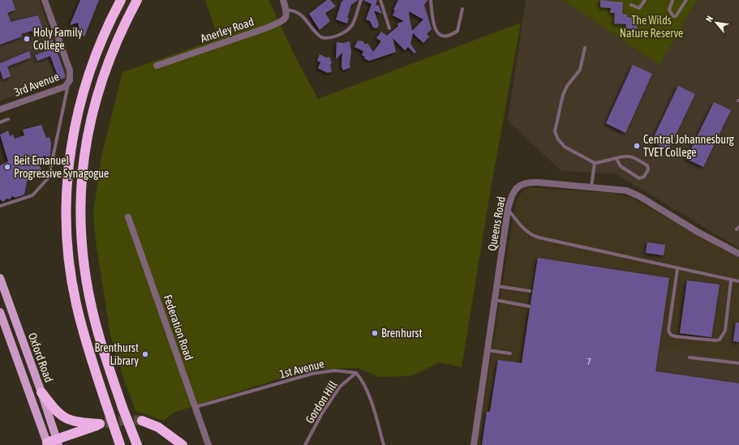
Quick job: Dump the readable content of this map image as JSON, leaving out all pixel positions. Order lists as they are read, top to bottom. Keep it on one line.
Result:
{"streets":{"main road":["Oxford Road"],"street":["Anerley Road","3rd Avenue","Queens Road","Federation Road"],"lane":["1st Avenue","Gordon Hill"]},"crossings":[["Federation Road","1st Avenue"],["1st Avenue","Gordon Hill"]],"parks":["The Wilds Nature Reserve"],"places":["Holy Family College","Central Johannesburg TVET College","Beit Emanuel Progressive Synagogue","Brenhurst","Brenthurst Library"],"house_numbers":["7"],"north":"top left"}
